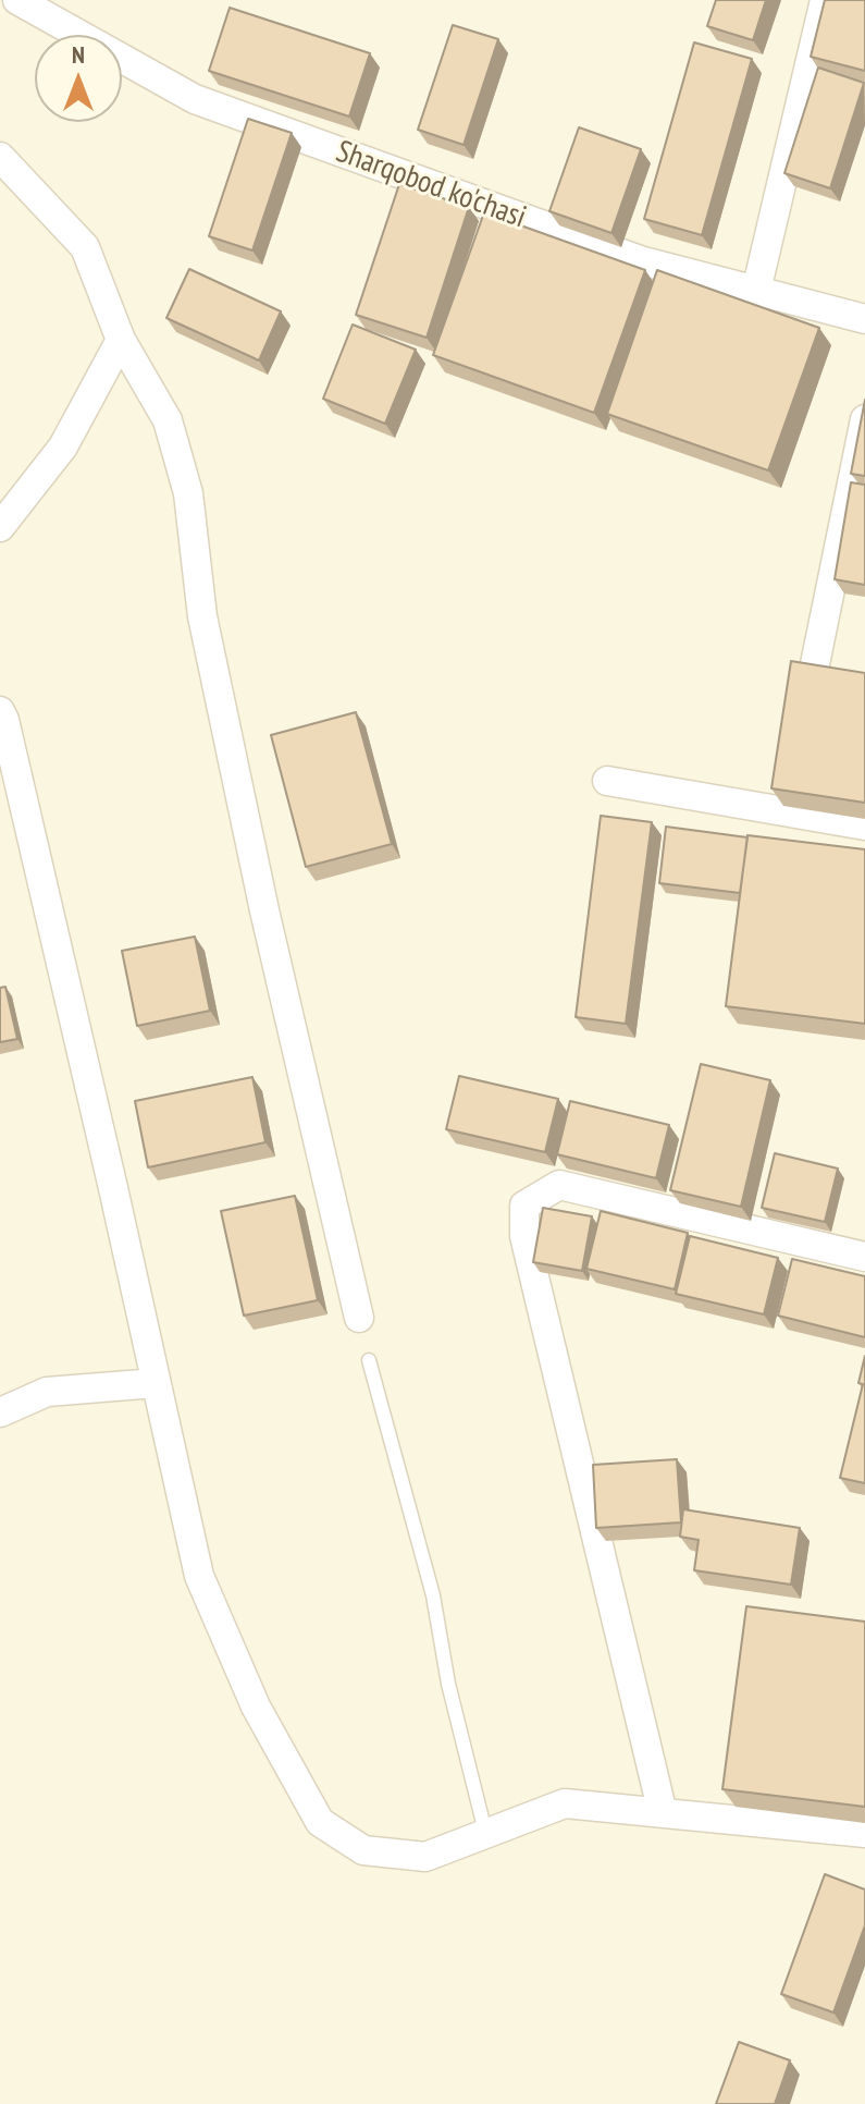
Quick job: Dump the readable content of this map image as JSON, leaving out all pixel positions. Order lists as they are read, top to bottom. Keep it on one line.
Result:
{"streets":{"street":["Sharqobod ko'chasi"]},"north":"top"}
